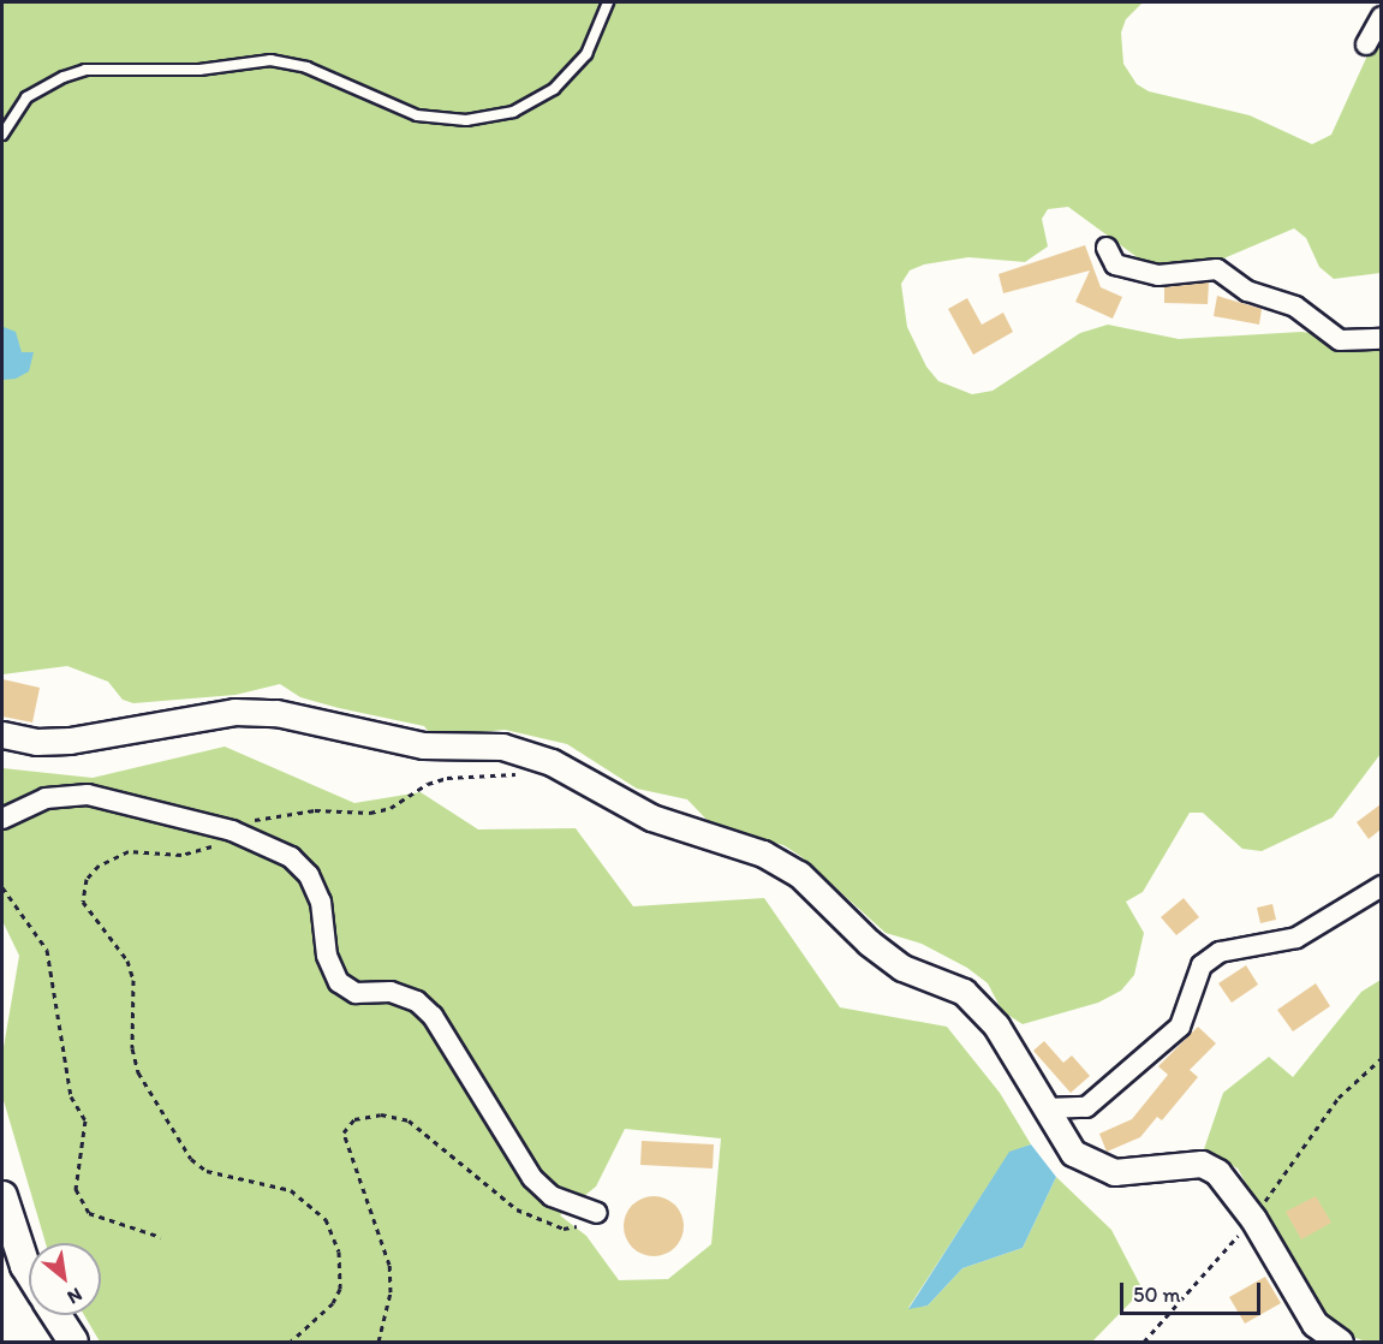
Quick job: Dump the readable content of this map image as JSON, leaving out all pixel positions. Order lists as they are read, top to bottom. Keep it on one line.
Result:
{"scale_bar":"50 m","north":"bottom right"}
